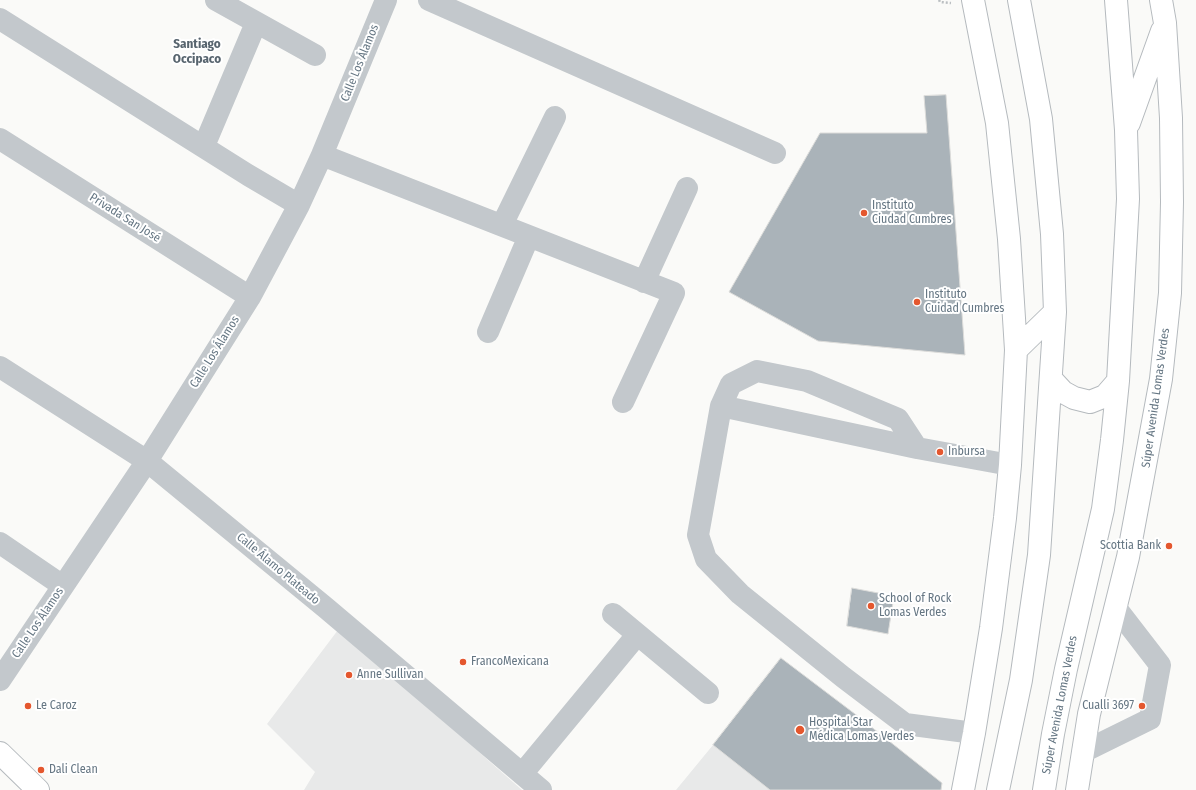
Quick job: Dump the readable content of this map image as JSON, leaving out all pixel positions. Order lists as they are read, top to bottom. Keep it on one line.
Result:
{"streets":{"main road":["Súper Avenida Lomas Verdes"],"street":["Calle Los Álamos","Privada San José","Calle Álamo Plateado"]},"crossings":[["Calle Los Álamos","Privada San José"],["Calle Los Álamos","Calle Álamo Plateado"]],"districts":["Santiago Occipaco"],"places":["Instituto Ciudad Cumbres","Instituto Cuidad Cumbres","Inbursa","Scottia Bank","School of Rock Lomas Verdes","FrancoMexicana","Anne Sullivan","Le Caroz","Cualli 3697","Hospital Star Médica Lomas Verdes","Dali Clean"]}
